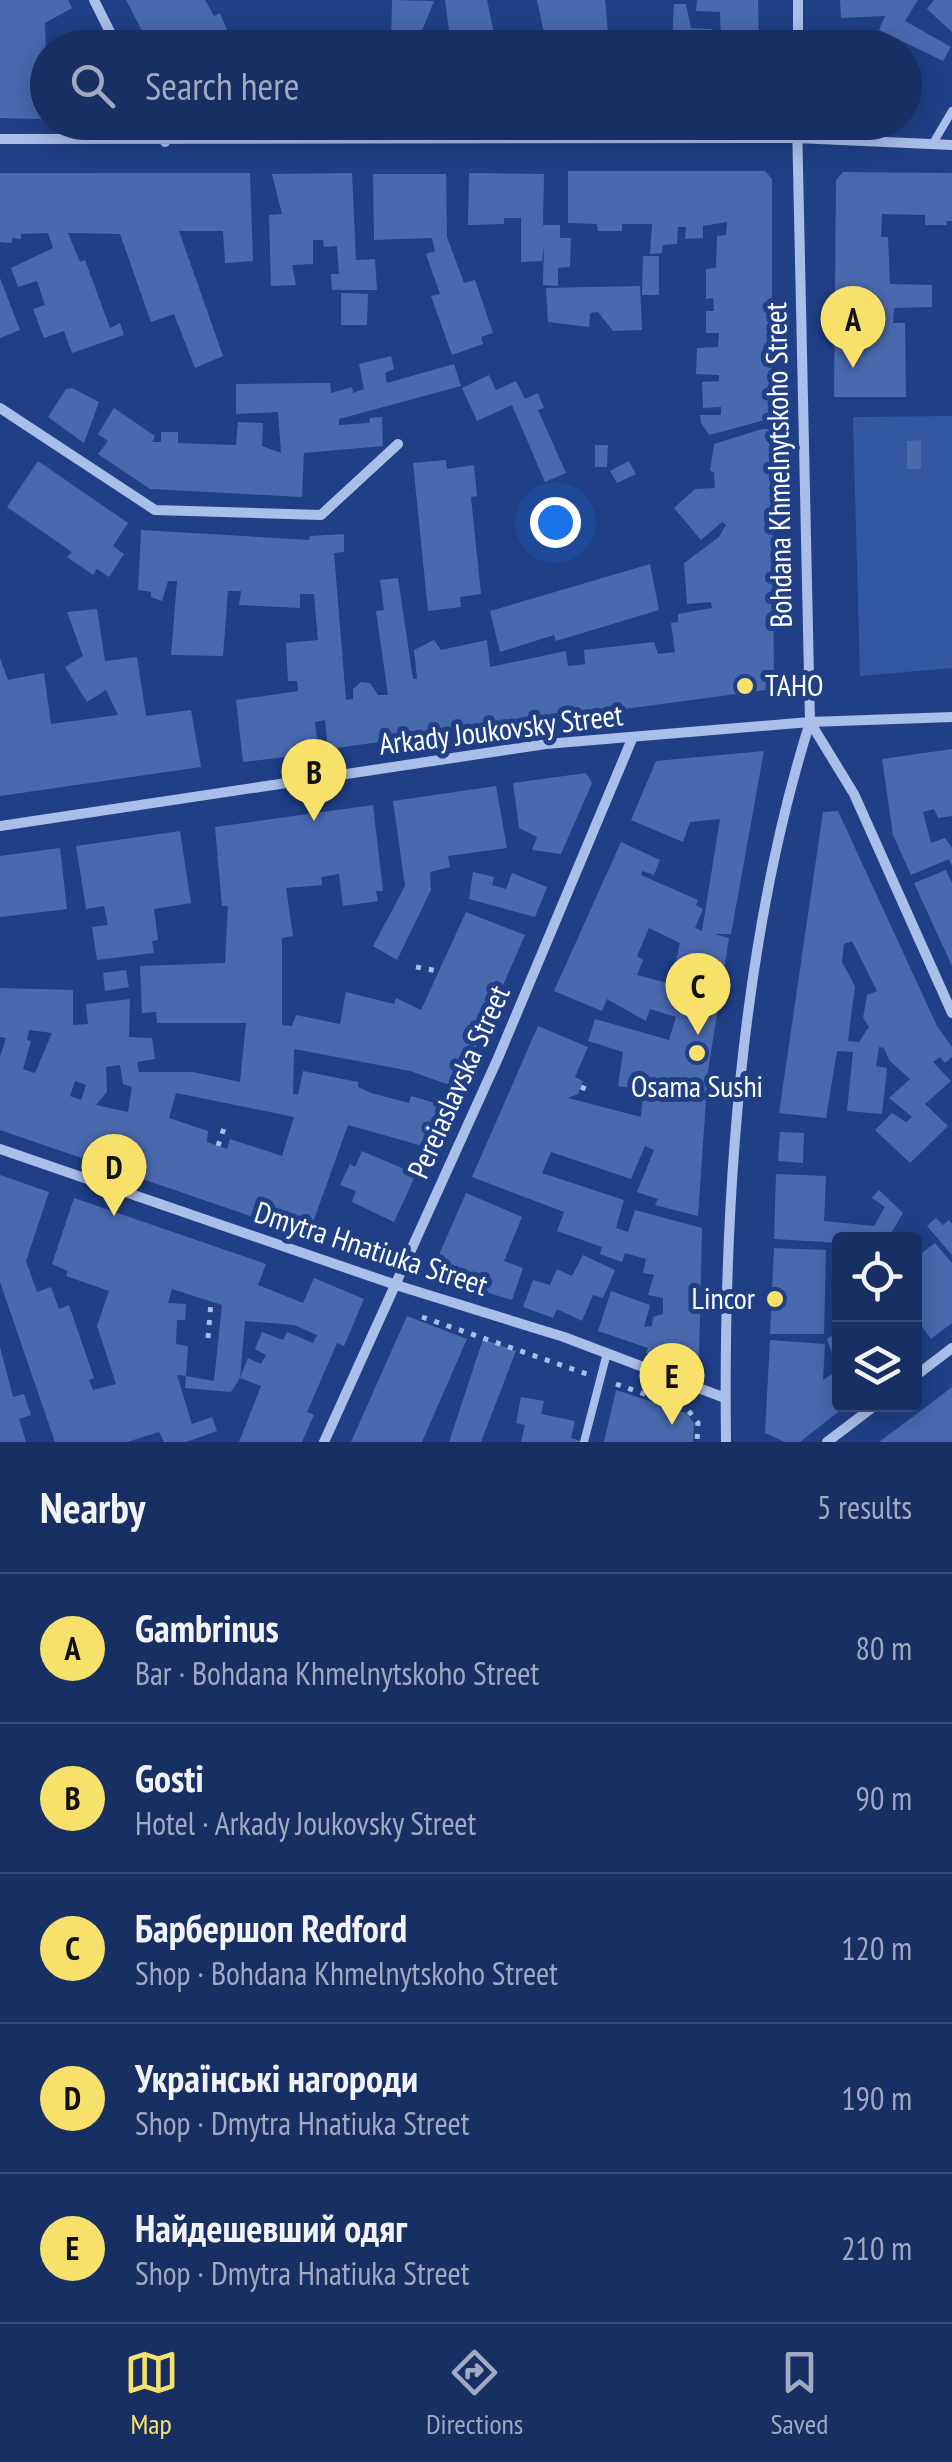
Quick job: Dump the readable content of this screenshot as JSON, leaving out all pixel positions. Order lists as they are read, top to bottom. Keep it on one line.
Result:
{"streets":{"street":["Bohdana Khmelnytskoho Street","Arkady Joukovsky Street","Pereiaslavska Street","Dmytra Hnatiuka Street"]},"crossings":[["Bohdana Khmelnytskoho Street","Arkady Joukovsky Street"],["Bohdana Khmelnytskoho Street","Dmytra Hnatiuka Street"],["Arkady Joukovsky Street","Pereiaslavska Street"],["Pereiaslavska Street","Dmytra Hnatiuka Street"]],"places":["TAHO","Osama Sushi","Lincor"],"page":{"search":"Search here","pins":["A","B","C","D","E"],"heading":["Nearby","5 results"],"list":[{"mark":"A","name":"Gambrinus","note":"Bar · Bohdana Khmelnytskoho Street","value":"80 m"},{"mark":"B","name":"Gosti","note":"Hotel · Arkady Joukovsky Street","value":"90 m"},{"mark":"C","name":"Барбершоп Redford","note":"Shop · Bohdana Khmelnytskoho Street","value":"120 m"},{"mark":"D","name":"Українські нагороди","note":"Shop · Dmytra Hnatiuka Street","value":"190 m"},{"mark":"E","name":"Найдешевший одяг","note":"Shop · Dmytra Hnatiuka Street","value":"210 m"}],"nav":["Map","Directions","Saved"]}}
